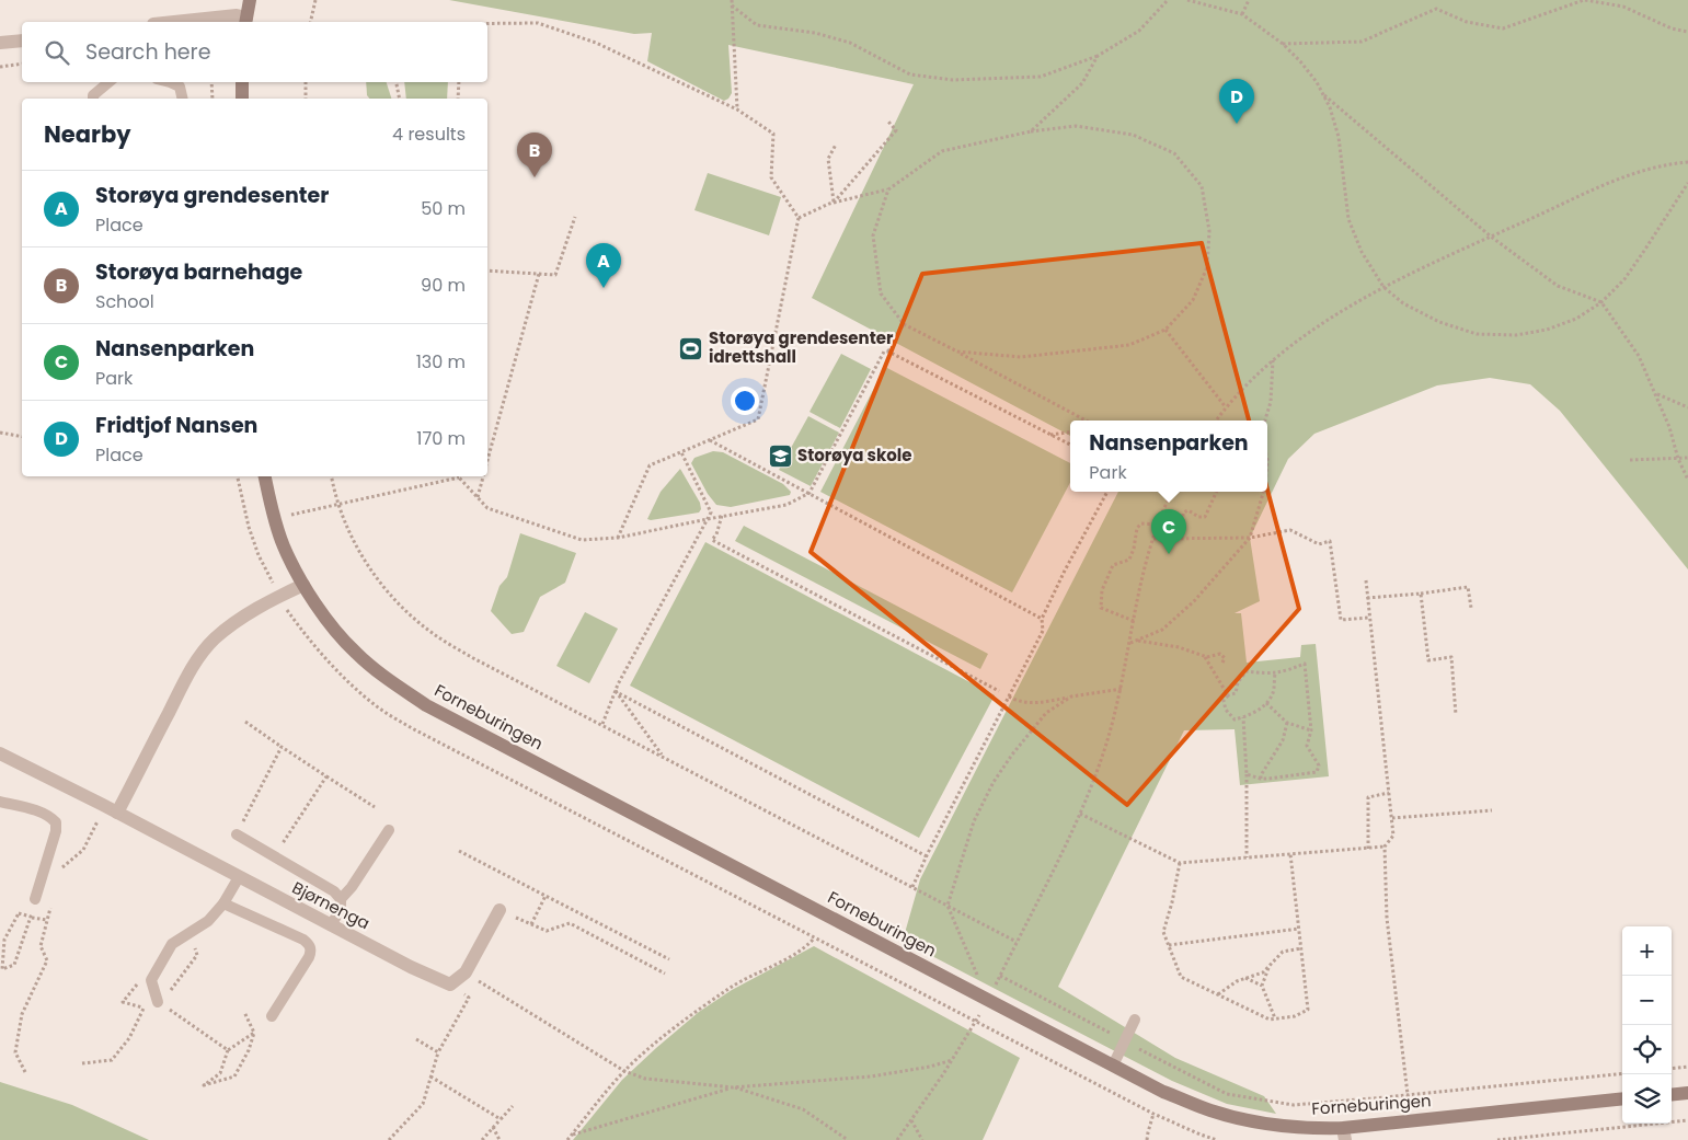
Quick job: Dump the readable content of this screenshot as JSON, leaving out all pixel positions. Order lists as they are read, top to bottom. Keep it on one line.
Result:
{"streets":{"street":["Forneburingen","Bjørnenga"]},"places":{"sports":["Storøya grendesenter idrettshall"],"school or university":["Storøya skole"]},"page":{"search":"Search here","pins":["D","B","A","C"],"heading":["Nearby","4 results"],"list":[{"mark":"A","name":"Storøya grendesenter","note":"Place","value":"50 m"},{"mark":"B","name":"Storøya barnehage","note":"School","value":"90 m"},{"mark":"C","name":"Nansenparken","note":"Park","value":"130 m"},{"mark":"D","name":"Fridtjof Nansen","note":"Place","value":"170 m"}],"popup":["Nansenparken","Park"],"map_buttons":["+","−"]}}
